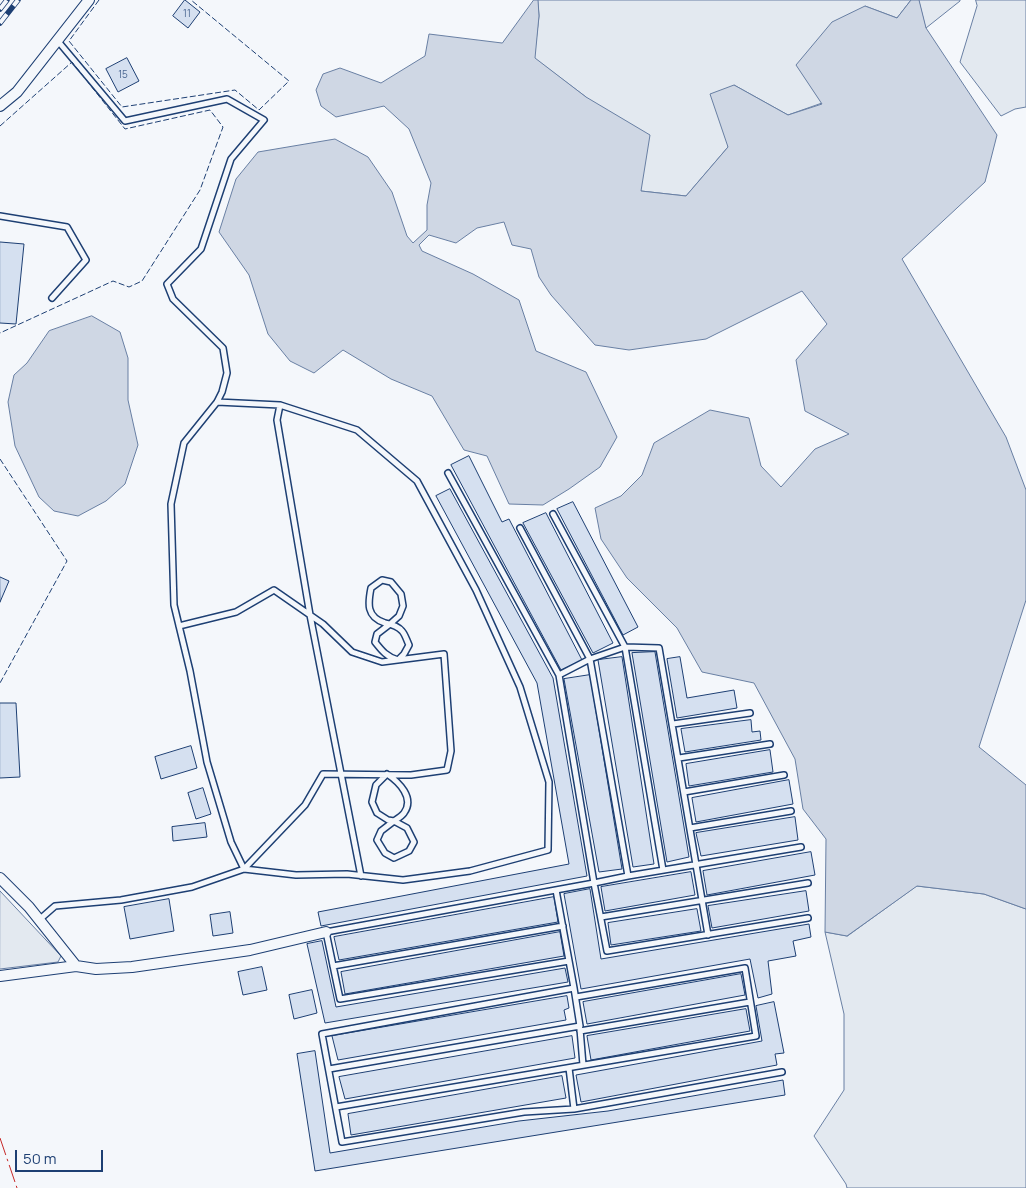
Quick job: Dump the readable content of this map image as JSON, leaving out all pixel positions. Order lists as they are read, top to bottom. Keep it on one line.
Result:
{"house_numbers":["11","15"],"scale_bar":"50 m"}
